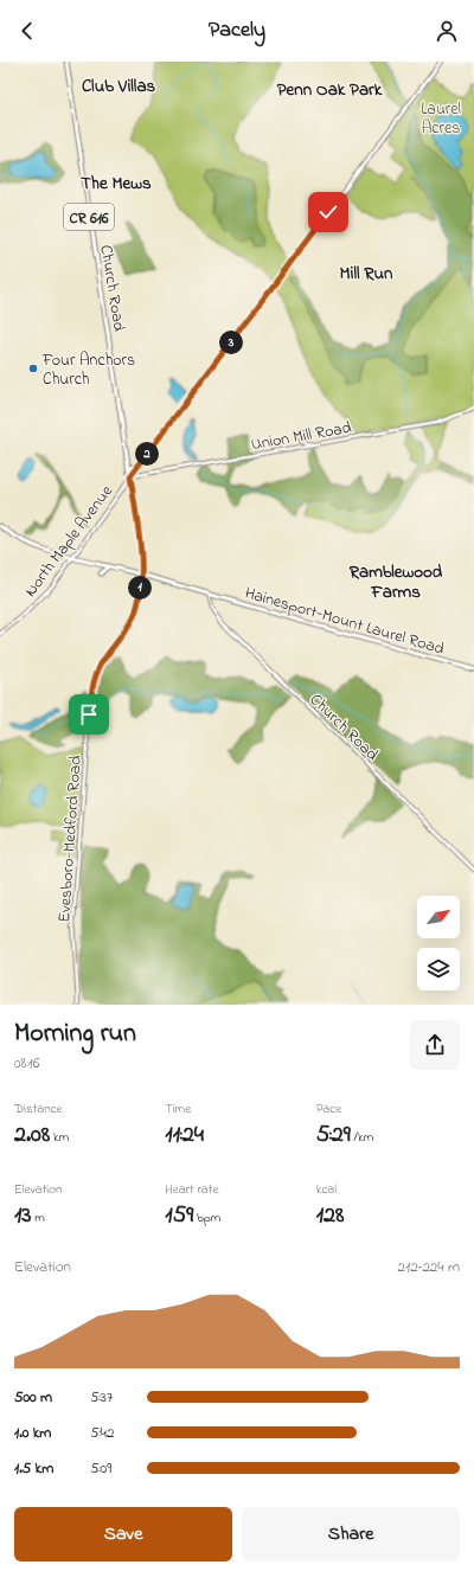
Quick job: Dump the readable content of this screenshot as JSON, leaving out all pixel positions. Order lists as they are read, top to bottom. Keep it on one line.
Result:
{"streets":{"main road":["CR 616","Church Road","Union Mill Road","North Maple Avenue","Hainesport-Mount Laurel Road","Evesboro-Medford Road"]},"crossings":[["Church Road","Union Mill Road"],["Church Road","North Maple Avenue"],["Church Road","Hainesport-Mount Laurel Road"],["Church Road","Evesboro-Medford Road"],["Union Mill Road","North Maple Avenue"],["North Maple Avenue","Hainesport-Mount Laurel Road"],["Hainesport-Mount Laurel Road","Evesboro-Medford Road"]],"districts":["Club Villas","Penn Oak Park","The Mews","Mill Run","Ramblewood Farms"],"parks":["Laurel Acres"],"places":["Four Anchors Church"],"north":"top right","page":{"header":"Pacely","pins":["3","2","1"],"heading":["Morning run","08:16"],"stats":[["Distance","2.08 km"],["Time","11:24"],["Pace","5:29 /km"],["Elevation","13 m"],["Heart rate","159 bpm"],["kcal","128"]],"chart":["Elevation","212–224 m"],"list":[{"name":"500 m","note":"5:37"},{"name":"1.0 km","note":"5:42"},{"name":"1.5 km","note":"5:09"}],"buttons":["Save","Share"]}}
